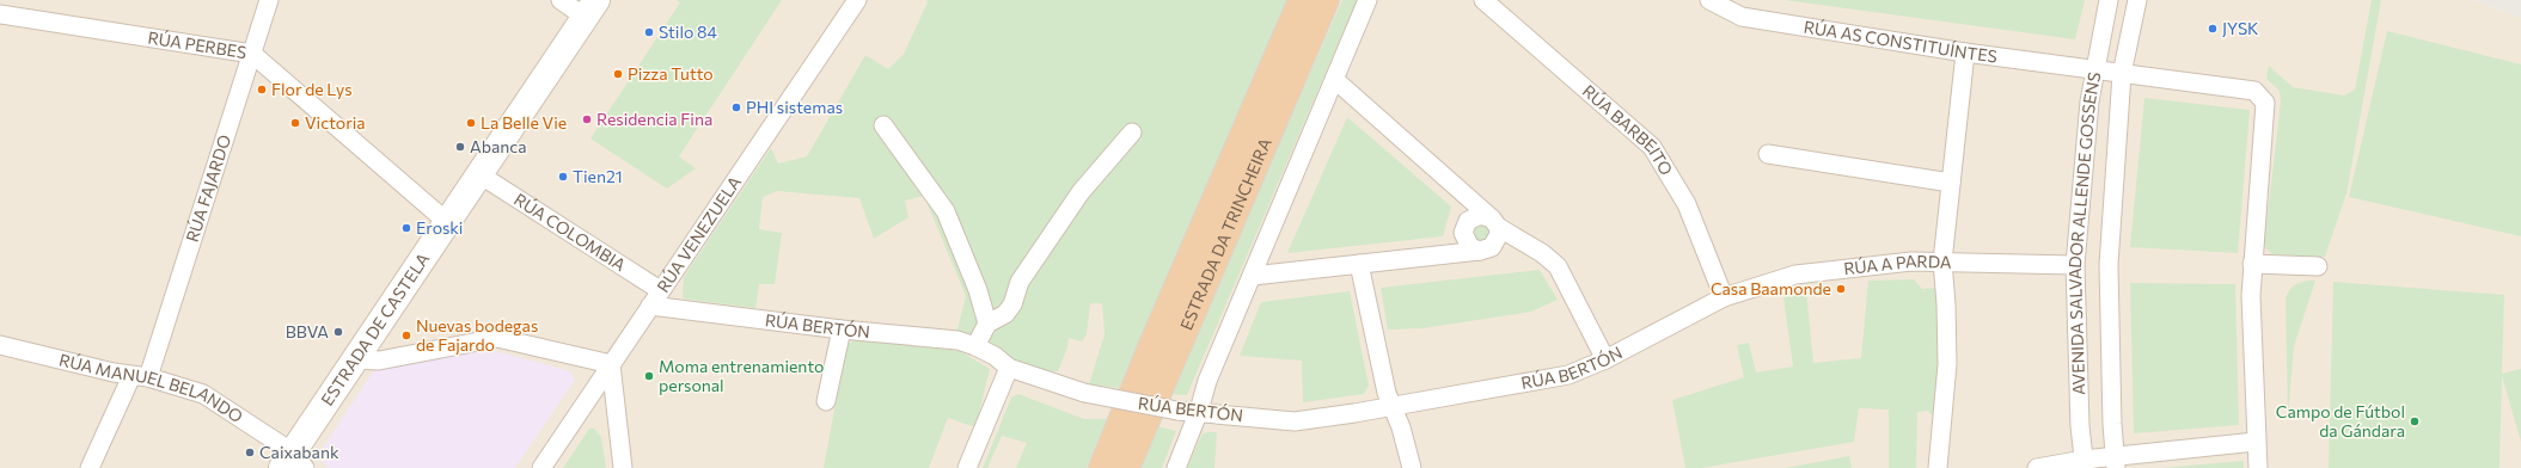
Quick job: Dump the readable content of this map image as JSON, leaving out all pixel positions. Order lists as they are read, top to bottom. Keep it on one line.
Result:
{"streets":{"highway":["ESTRADA DA TRINCHEIRA"],"main road":["ESTRADA DE CASTELA"],"street":["RÚA AS CONSTITUÍNTES","RÚA PERBES","RÚA BARBEITO","RÚA FAJARDO","RÚA COLOMBIA","RÚA VENEZUELA","AVENIDA SALVADOR ALLENDE GOSSENS","RÚA A PARDA","RÚA BERTÓN","RÚA MANUEL BELANDO"]},"crossings":[["RÚA AS CONSTITUÍNTES","AVENIDA SALVADOR ALLENDE GOSSENS"],["RÚA PERBES","RÚA FAJARDO"],["RÚA PERBES","ESTRADA DE CASTELA"],["RÚA BARBEITO","RÚA A PARDA"],["RÚA BARBEITO","RÚA BERTÓN"],["RÚA FAJARDO","RÚA MANUEL BELANDO"],["RÚA COLOMBIA","RÚA VENEZUELA"],["RÚA COLOMBIA","RÚA BERTÓN"],["RÚA COLOMBIA","ESTRADA DE CASTELA"],["RÚA VENEZUELA","RÚA BERTÓN"],["AVENIDA SALVADOR ALLENDE GOSSENS","RÚA A PARDA"],["RÚA A PARDA","RÚA BERTÓN"],["ESTRADA DE CASTELA","RÚA MANUEL BELANDO"]],"places":["JYSK","Stilo 84","Pizza Tutto","Flor de Lys","PHI sistemas","Residencia Fina","Victoria","La Belle Vie","Abanca","Tien21","Eroski","Casa Baamonde","BBVA","Nuevas bodegas de Fajardo","Moma entrenamiento personal","Campo de Fútbol da Gándara","Caixabank"]}
